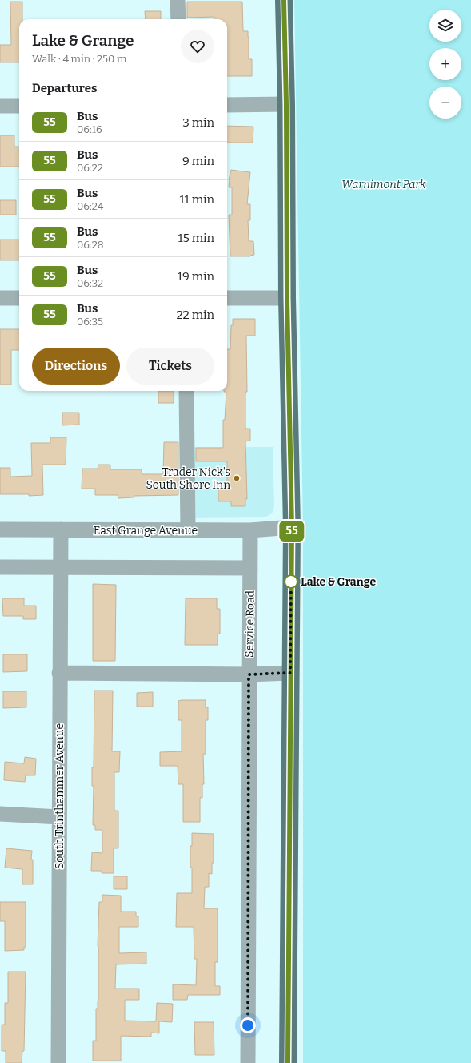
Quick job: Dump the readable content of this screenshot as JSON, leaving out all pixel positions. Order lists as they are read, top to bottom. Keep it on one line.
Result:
{"streets":{"street":["East Grange Avenue","Service Road","South Trinthammer Avenue"]},"crossings":[["East Grange Avenue","Service Road"],["East Grange Avenue","South Trinthammer Avenue"]],"parks":["Warnimont Park"],"places":["Trader Nick's South Shore Inn","Lake & Grange"],"lines":["bus line 55"],"page":{"on_map":"55","map_buttons":["+","−"],"heading":[["Lake & Grange","Walk · 4 min · 250 m"],"Departures"],"list":[{"mark":"55","name":"Bus","note":"06:16","value":"3 min"},{"mark":"55","name":"Bus","note":"06:22","value":"9 min"},{"mark":"55","name":"Bus","note":"06:24","value":"11 min"},{"mark":"55","name":"Bus","note":"06:28","value":"15 min"},{"mark":"55","name":"Bus","note":"06:32","value":"19 min"},{"mark":"55","name":"Bus","note":"06:35","value":"22 min"}],"buttons":["Directions","Tickets"]}}
